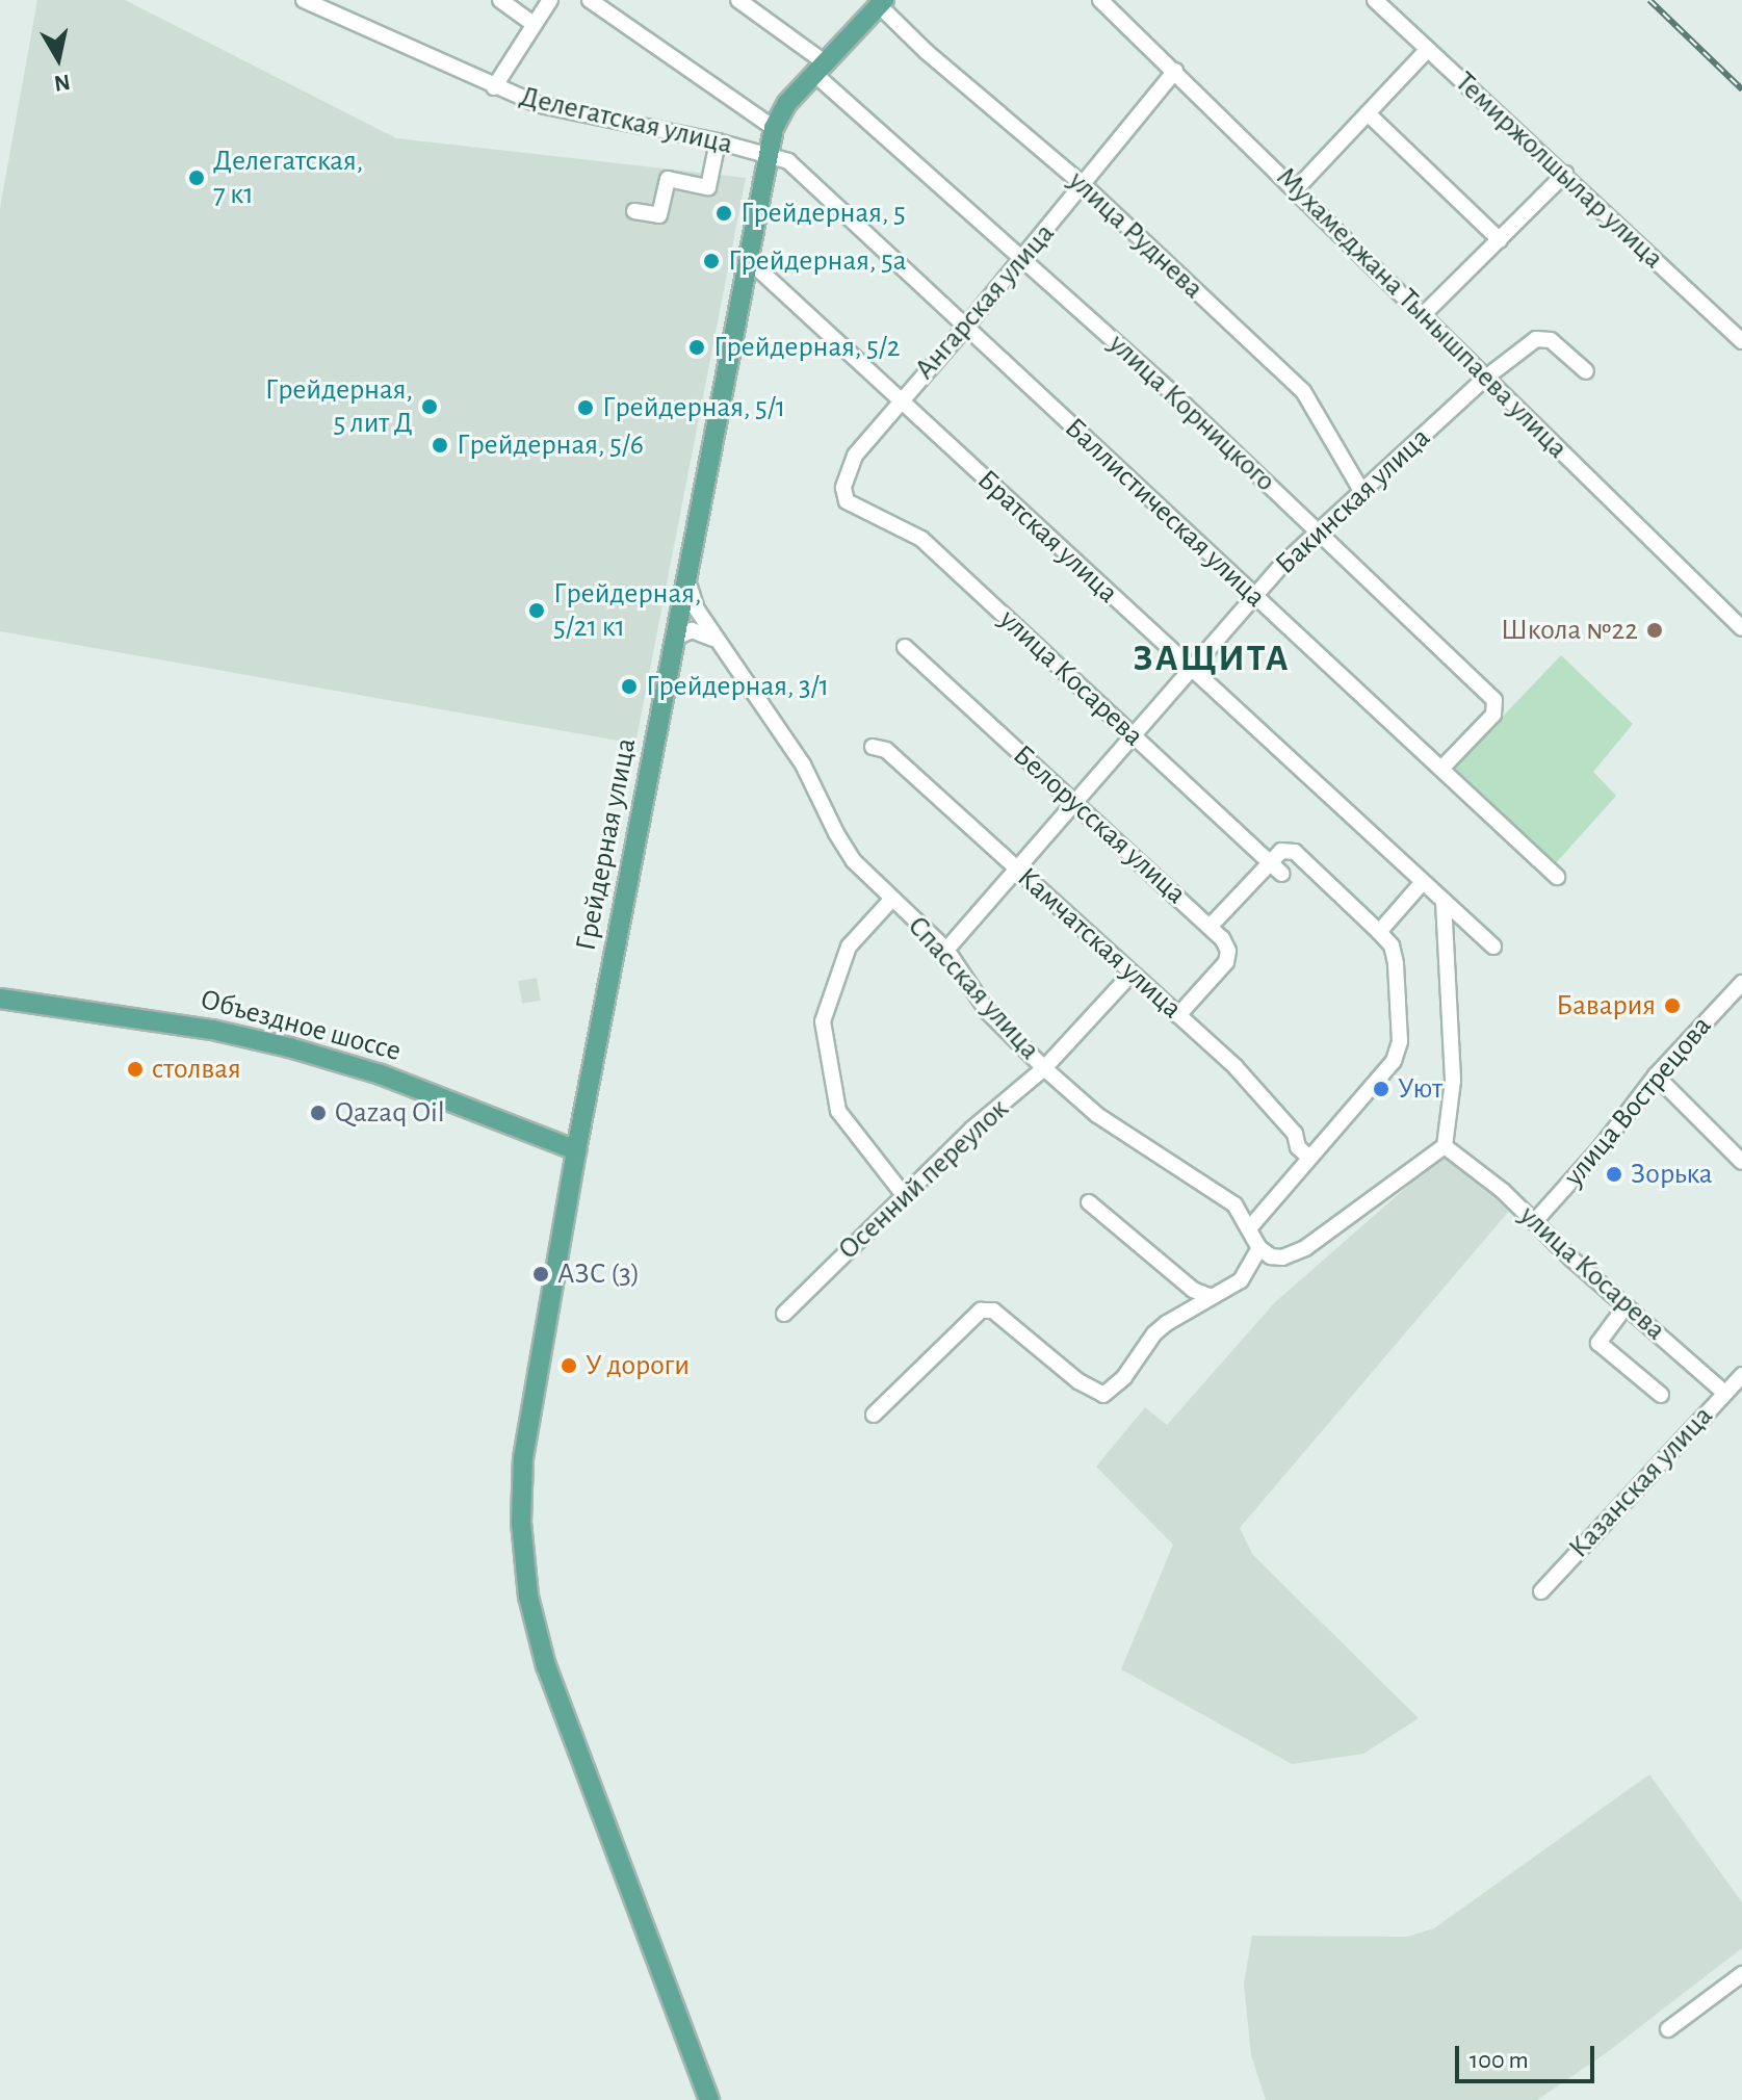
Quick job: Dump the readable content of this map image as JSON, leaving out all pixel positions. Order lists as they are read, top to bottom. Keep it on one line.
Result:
{"streets":{"main road":["Грейдерная улица","Объездное шоссе"],"street":["Делегатская улица","Темиржолшылар улица","улица Руднева","Ангарская улица","Мухамеджана Тынышпаева улица","улица Корницкого","Бакинская улица","Баллистическая улица","Братская улица","улица Косарева","Белорусская улица","Камчатская улица","Спасская улица","улица Вострецова","Осенний переулок","Казанская улица"]},"crossings":[["Делегатская улица","Баллистическая улица"],["Делегатская улица","Грейдерная улица"],["улица Руднева","Ангарская улица"],["улица Руднева","Бакинская улица"],["улица Руднева","Грейдерная улица"],["Ангарская улица","Мухамеджана Тынышпаева улица"],["Ангарская улица","улица Корницкого"],["Ангарская улица","Баллистическая улица"],["Ангарская улица","Братская улица"],["Ангарская улица","улица Косарева"],["Мухамеджана Тынышпаева улица","Бакинская улица"],["улица Корницкого","Бакинская улица"],["улица Корницкого","Баллистическая улица"],["улица Корницкого","Грейдерная улица"],["Бакинская улица","Баллистическая улица"],["Бакинская улица","Братская улица"],["Бакинская улица","улица Косарева"],["Бакинская улица","Белорусская улица"],["Бакинская улица","Камчатская улица"],["Бакинская улица","Спасская улица"],["Баллистическая улица","Грейдерная улица"],["Братская улица","Грейдерная улица"],["улица Косарева","улица Вострецова"],["улица Косарева","Казанская улица"],["Белорусская улица","Камчатская улица"],["Грейдерная улица","Спасская улица"],["Грейдерная улица","Объездное шоссе"],["Камчатская улица","Осенний переулок"],["Спасская улица","Осенний переулок"]],"districts":["ЗАЩИТА"],"places":["Делегатская, 7 к1","Грейдерная, 5","Грейдерная, 5а","Грейдерная, 5/2","Грейдерная, 5 лит Д","Грейдерная, 5/1","Грейдерная, 5/6","Грейдерная, 5/21 к1","Школа №22","Грейдерная, 3/1","Бавария","столвая","Уют","Qazaq Oil","Зорька","АЗС (3)","У дороги"],"scale_bar":"100 m","north":"bottom"}
